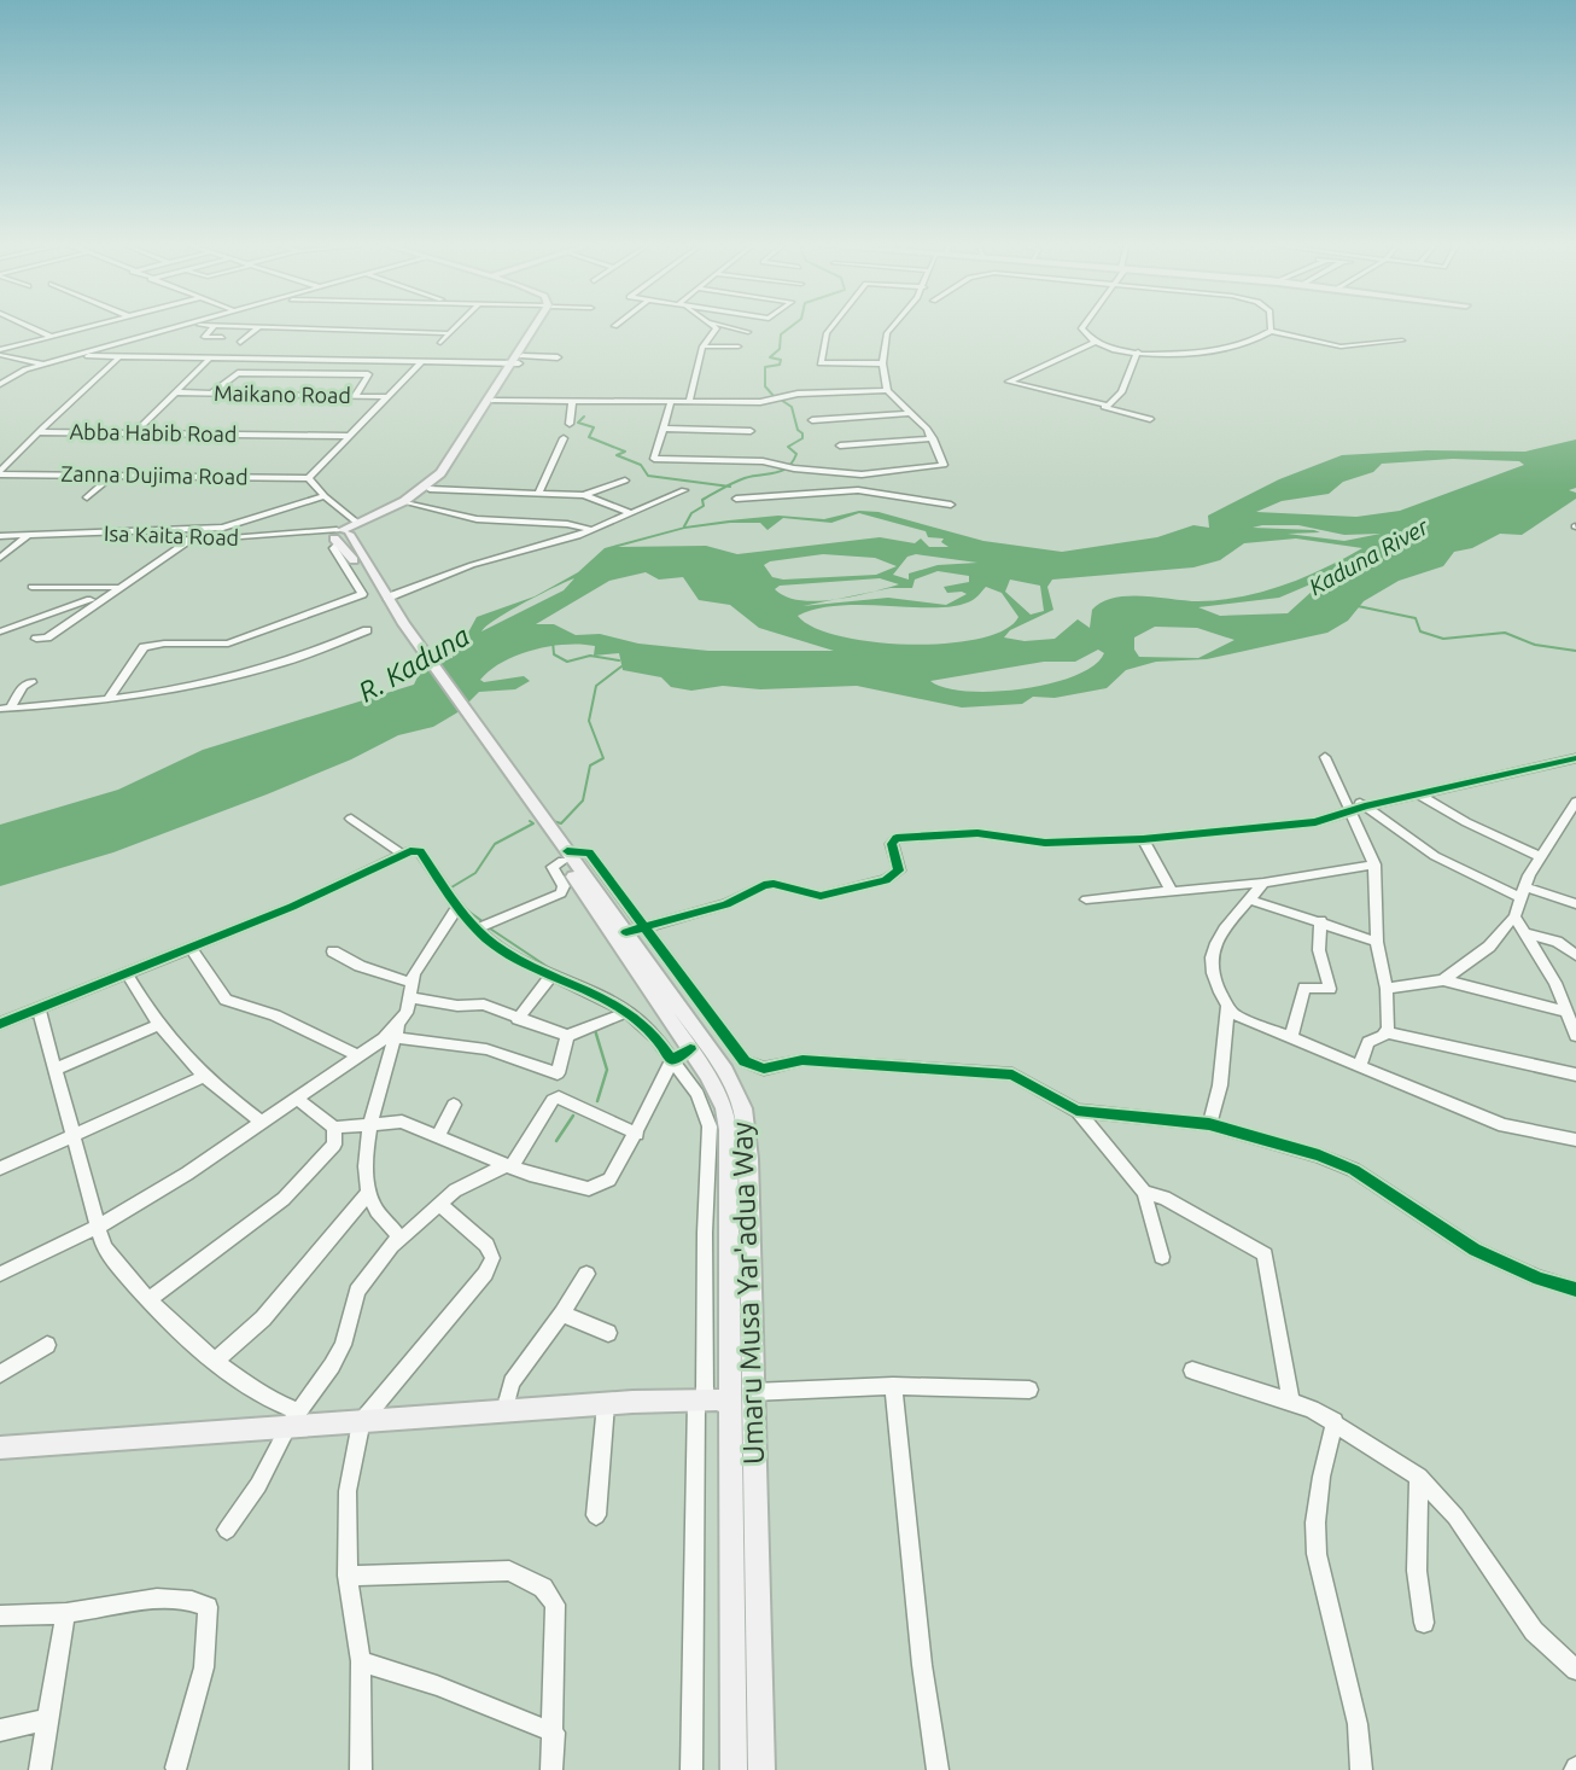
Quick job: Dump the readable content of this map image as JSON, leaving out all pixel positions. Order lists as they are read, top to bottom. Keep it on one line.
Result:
{"streets":{"main road":["Umaru Musa Yar'adua Way"],"street":["Maikano Road","Abba Habib Road","Zanna Dujima Road","Isa Kaita Road"]},"crossings":[["Isa Kaita Road","Umaru Musa Yar'adua Way"]],"water":["Kaduna River","R. Kaduna"]}
